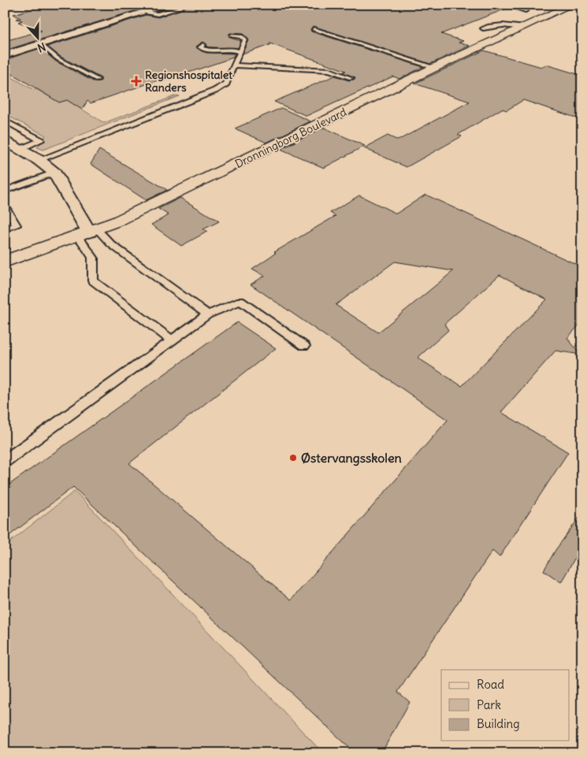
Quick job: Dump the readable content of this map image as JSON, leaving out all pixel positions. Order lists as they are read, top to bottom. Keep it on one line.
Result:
{"streets":{"street":["Dronningborg Boulevard"]},"places":{"health":["Regionshospitalet Randers"],"other":["Østervangsskolen"]},"legend":["Road","Park","Building"],"north":"bottom"}
